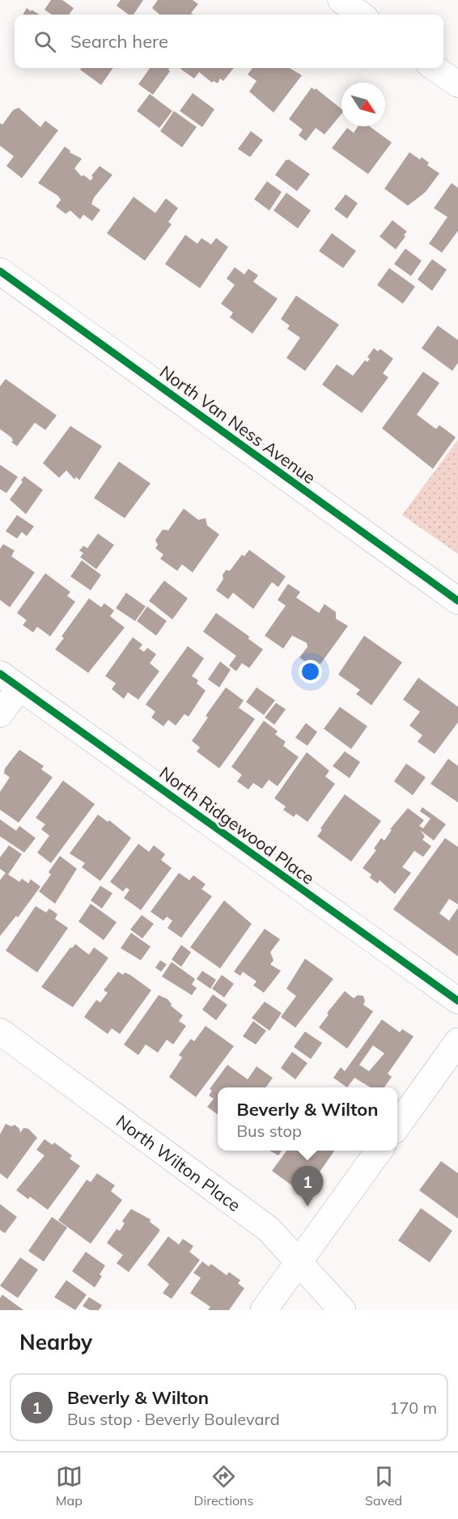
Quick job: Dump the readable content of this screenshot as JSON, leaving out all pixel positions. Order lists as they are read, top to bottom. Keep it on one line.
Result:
{"streets":{"main road":["North Van Ness Avenue","North Wilton Place"],"street":["North Ridgewood Place"]},"north":"bottom right","page":{"search":"Search here","popup":["Beverly & Wilton","Bus stop"],"pins":"1","heading":"Nearby","list":[{"mark":"1","name":"Beverly & Wilton","note":"Bus stop · Beverly Boulevard","value":"170 m"}],"nav":["Map","Directions","Saved"]}}
